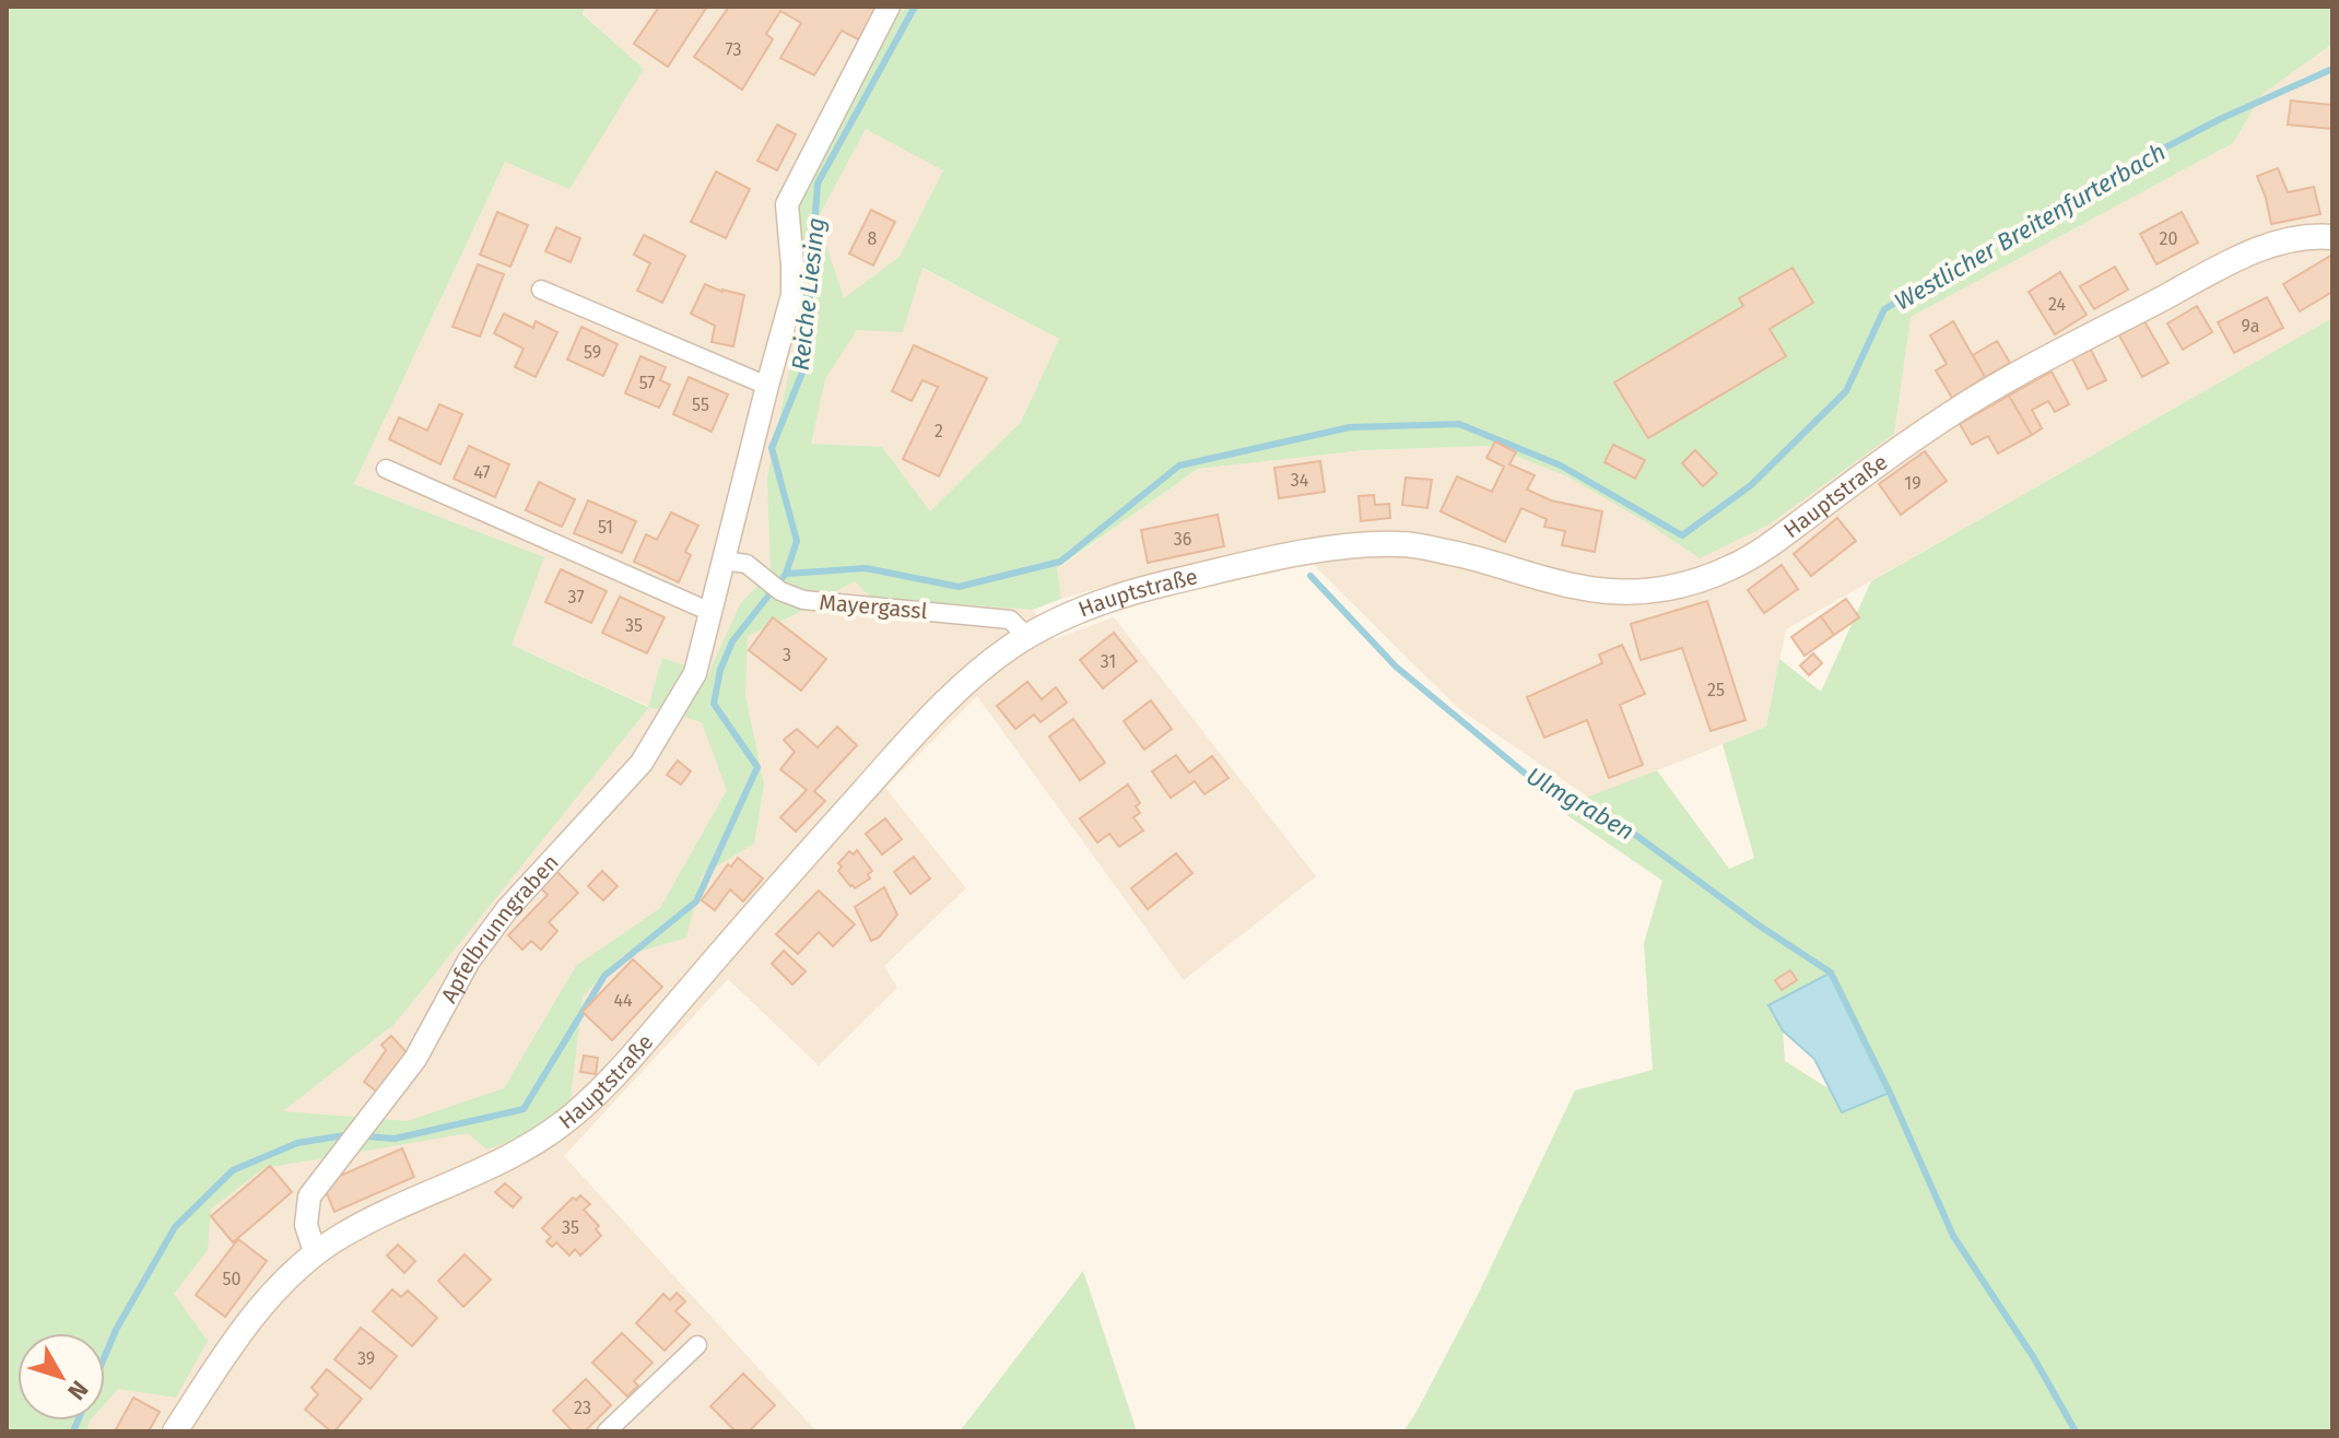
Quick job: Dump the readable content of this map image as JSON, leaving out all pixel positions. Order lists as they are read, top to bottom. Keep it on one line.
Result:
{"streets":{"main road":["Hauptstraße"],"street":["Mayergassl","Apfelbrunngraben"]},"crossings":[["Hauptstraße","Mayergassl"],["Hauptstraße","Apfelbrunngraben"],["Mayergassl","Apfelbrunngraben"]],"water":["Westlicher Breitenfurterbach","Reiche Liesing","Ulmgraben"],"house_numbers":["73","8","20","24","9a","59","57","55","2","47","34","19","51","36","37","35","3","31","25","44","35","50","39","23"],"north":"bottom right"}
